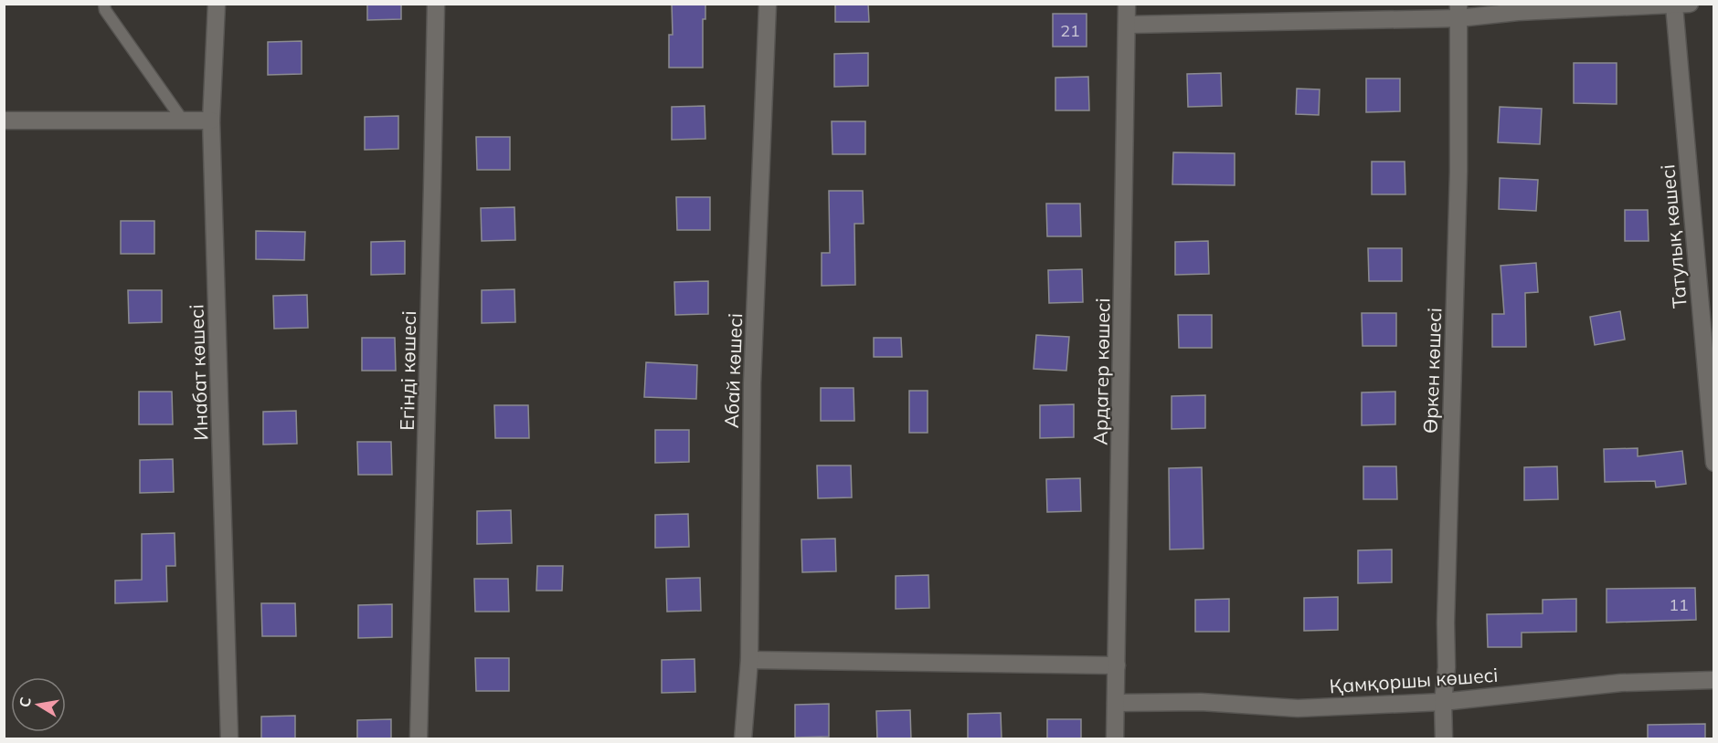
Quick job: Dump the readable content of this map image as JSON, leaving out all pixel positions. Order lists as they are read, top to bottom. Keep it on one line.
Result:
{"streets":{"street":["Татулық көшесі","Егінді көшесі","Абай көшесі","Өркен көшесі","Ардагер көшесі","Инабат көшесі","Қамқоршы көшесі"]},"crossings":[["Өркен көшесі","Қамқоршы көшесі"],["Ардагер көшесі","Қамқоршы көшесі"]],"house_numbers":["21","11"],"north":"left"}
